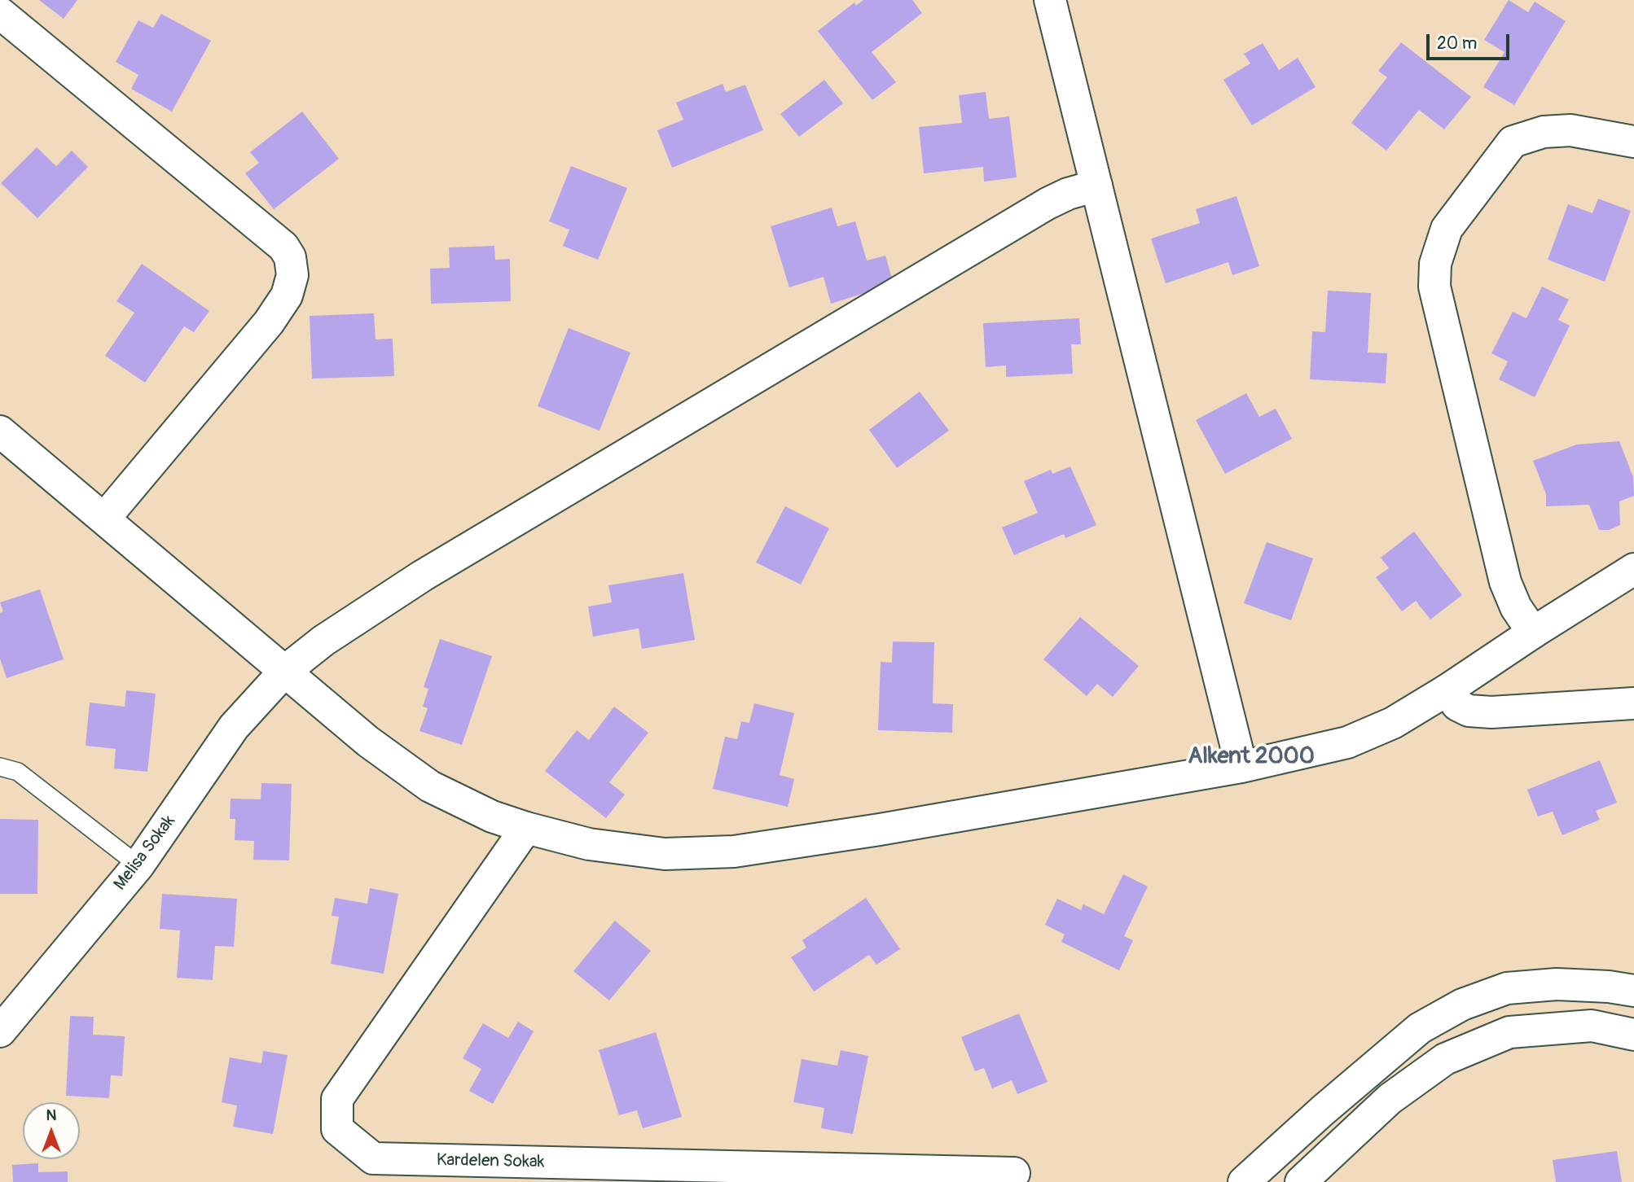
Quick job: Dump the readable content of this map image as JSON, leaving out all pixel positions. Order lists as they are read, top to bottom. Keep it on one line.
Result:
{"streets":{"street":["Melisa Sokak","Kardelen Sokak"]},"districts":["Alkent 2000"],"scale_bar":"20 m","north":"top"}
